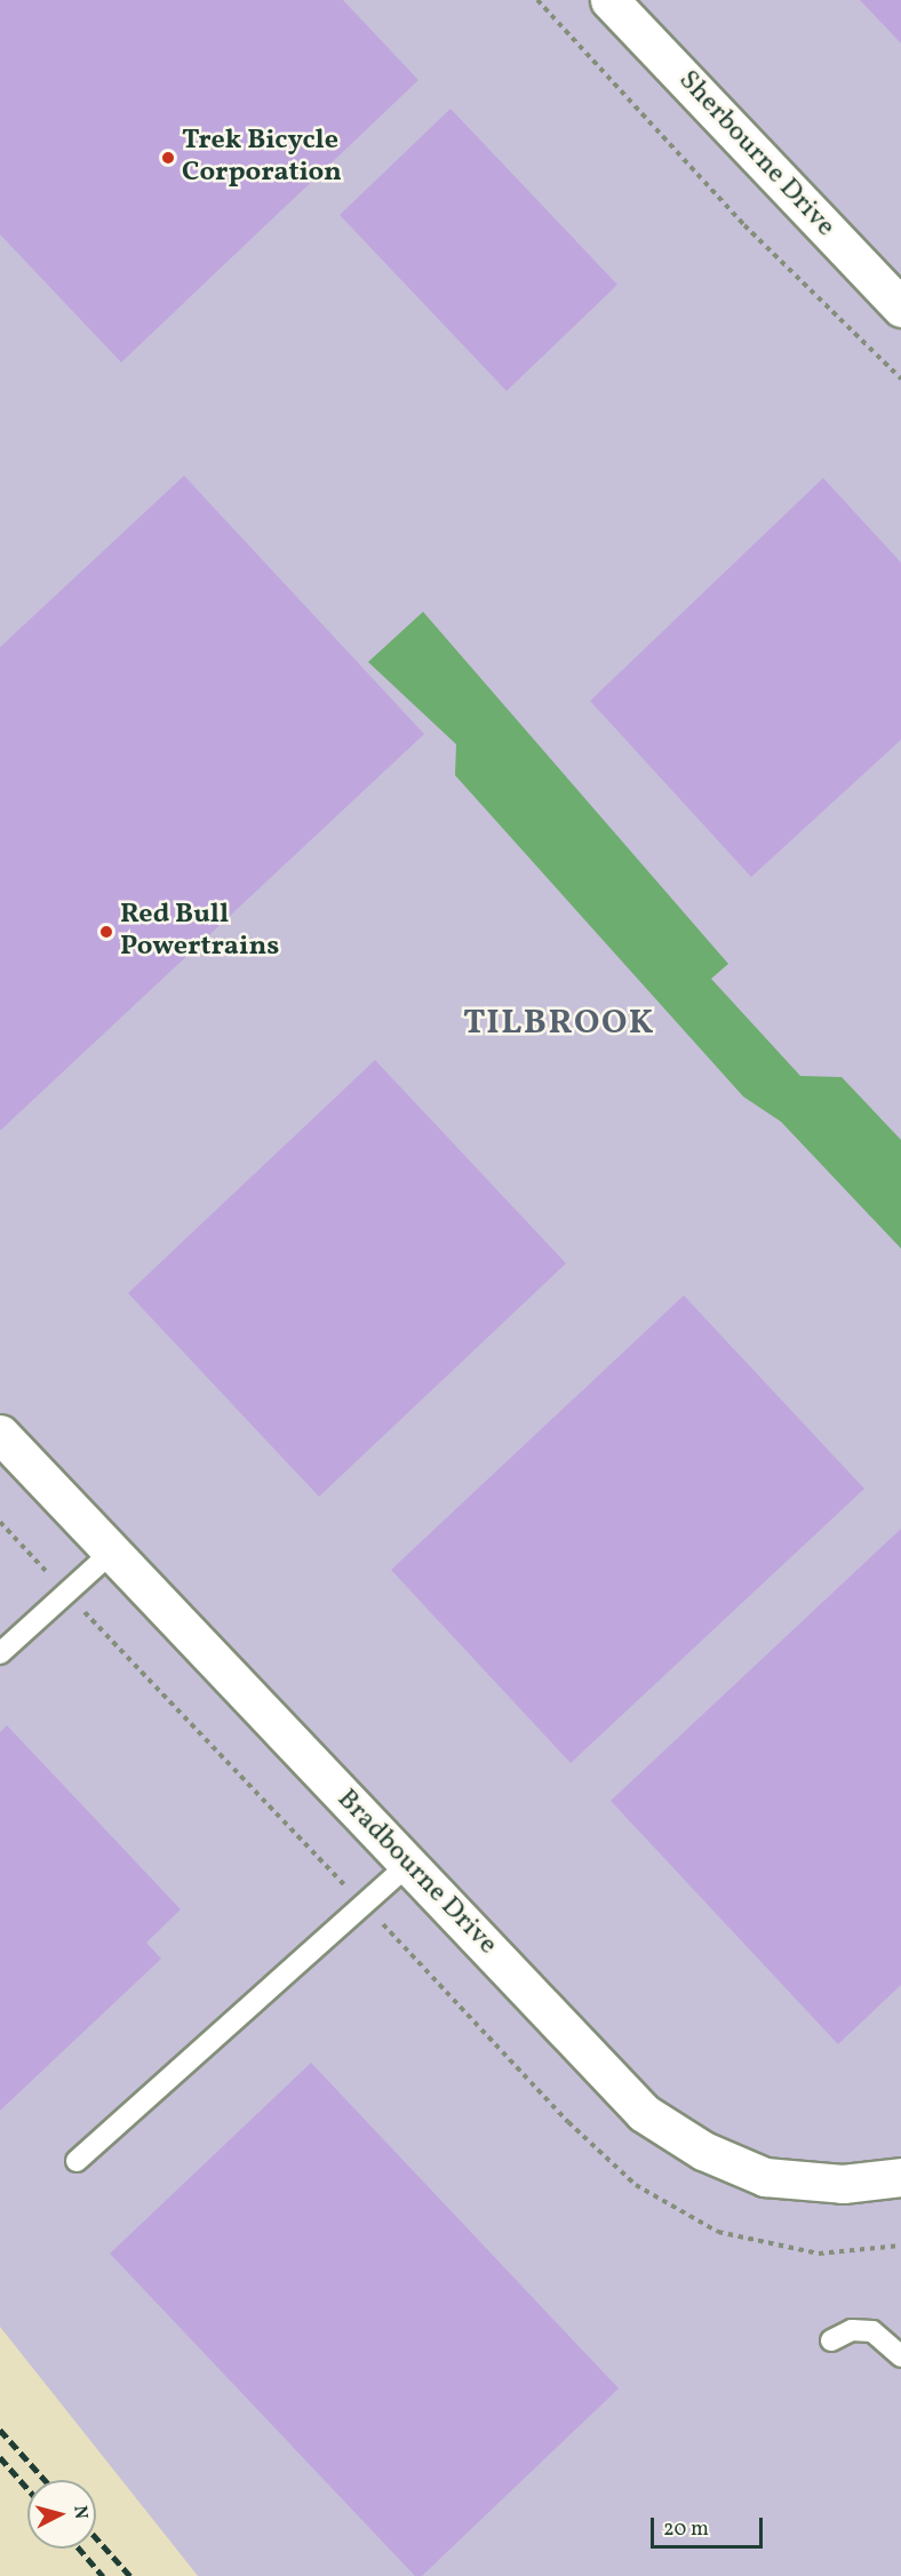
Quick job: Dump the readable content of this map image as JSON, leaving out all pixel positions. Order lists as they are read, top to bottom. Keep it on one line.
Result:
{"streets":{"street":["Sherbourne Drive","Bradbourne Drive"]},"districts":["TILBROOK"],"places":["Trek Bicycle Corporation","Red Bull Powertrains"],"scale_bar":"20 m","north":"right"}
